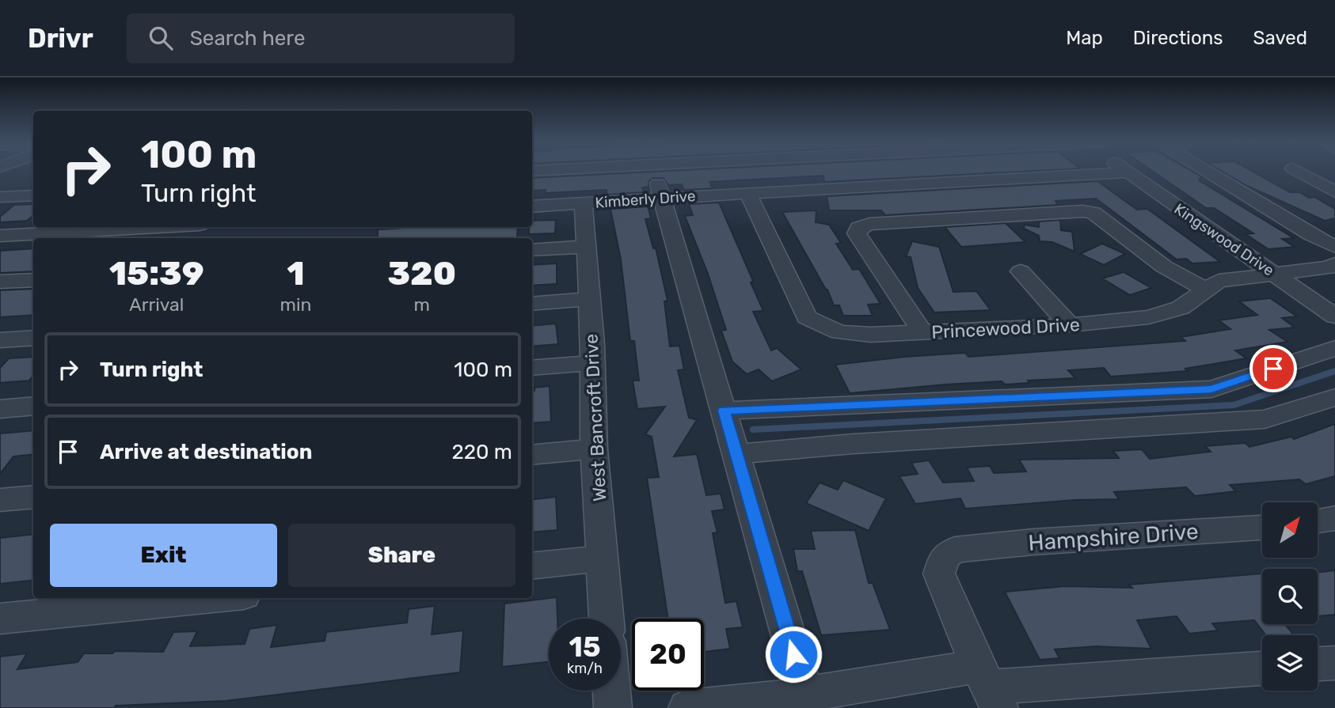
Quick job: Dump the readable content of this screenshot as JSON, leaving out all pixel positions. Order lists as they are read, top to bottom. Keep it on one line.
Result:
{"streets":{"street":["Kimberly Drive","Kingswood Drive","Princewood Drive","West Bancroft Drive","Hampshire Drive"]},"crossings":[["Kimberly Drive","Kingswood Drive"],["Kimberly Drive","Princewood Drive"],["Kimberly Drive","West Bancroft Drive"],["Kingswood Drive","Princewood Drive"]],"north":"top right","page":{"header":"Drivr","search":"Search here","nav":["Map","Directions","Saved"],"turn":["100 m","Turn right"],"eta":["15:39","Arrival","1","min","320","m"],"list":[{"name":"Turn right","value":"100 m"},{"name":"Arrive at destination","value":"220 m"}],"buttons":["Exit","Share"],"speed":"15 km/h","limit":"20"}}
